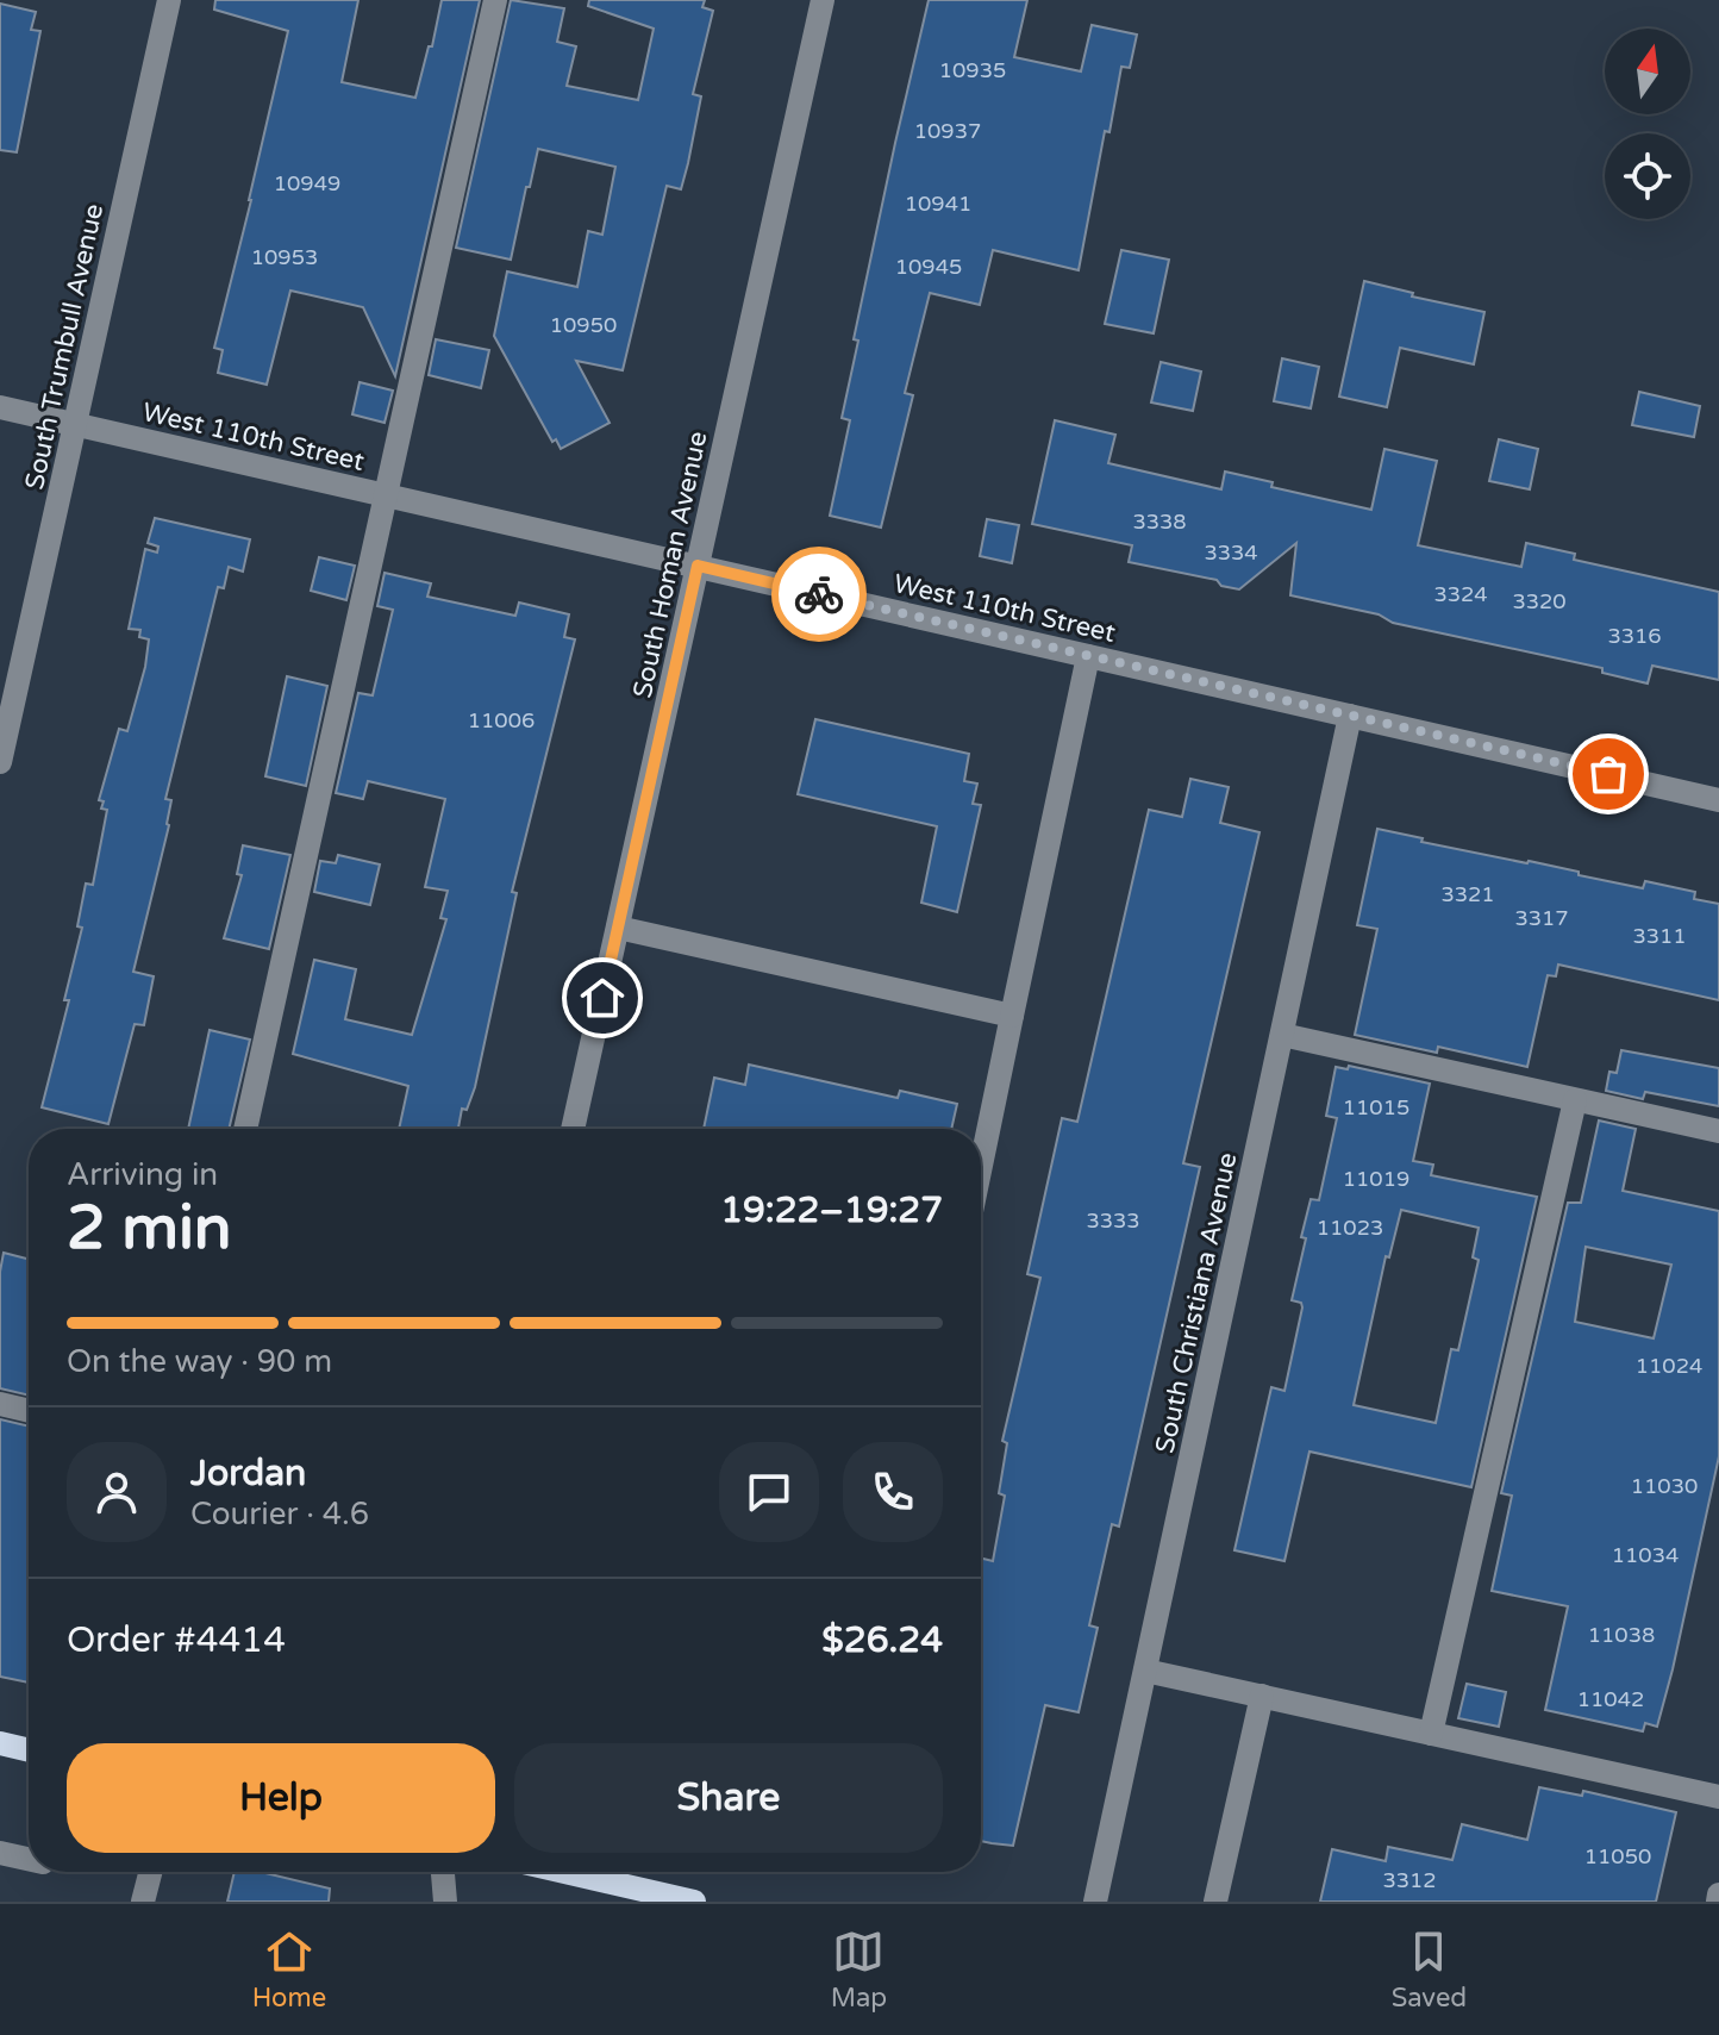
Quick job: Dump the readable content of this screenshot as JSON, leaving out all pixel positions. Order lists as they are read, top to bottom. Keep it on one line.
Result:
{"streets":{"street":["South Trumbull Avenue","West 110th Street","South Homan Avenue","South Christiana Avenue"]},"crossings":[["South Trumbull Avenue","West 110th Street"],["West 110th Street","South Homan Avenue"],["West 110th Street","South Christiana Avenue"]],"house_numbers":["10935","10937","10949","10941","10953","10945","10950","3338","3334","3324","3320","3316","11006","3321","3317","3311","11015","11019","3333","11023","11024","11030","11034","11038","11042","11050","3312"],"north":"top","page":{"heading":["2 min","Arriving in","19:22–19:27"],"panel":["Jordan","Courier · 4.6","Order #4414","$26.24"],"bar":"On the way · 90 m","buttons":["Help","Share"],"tabs":["Home","Map","Saved"]}}
